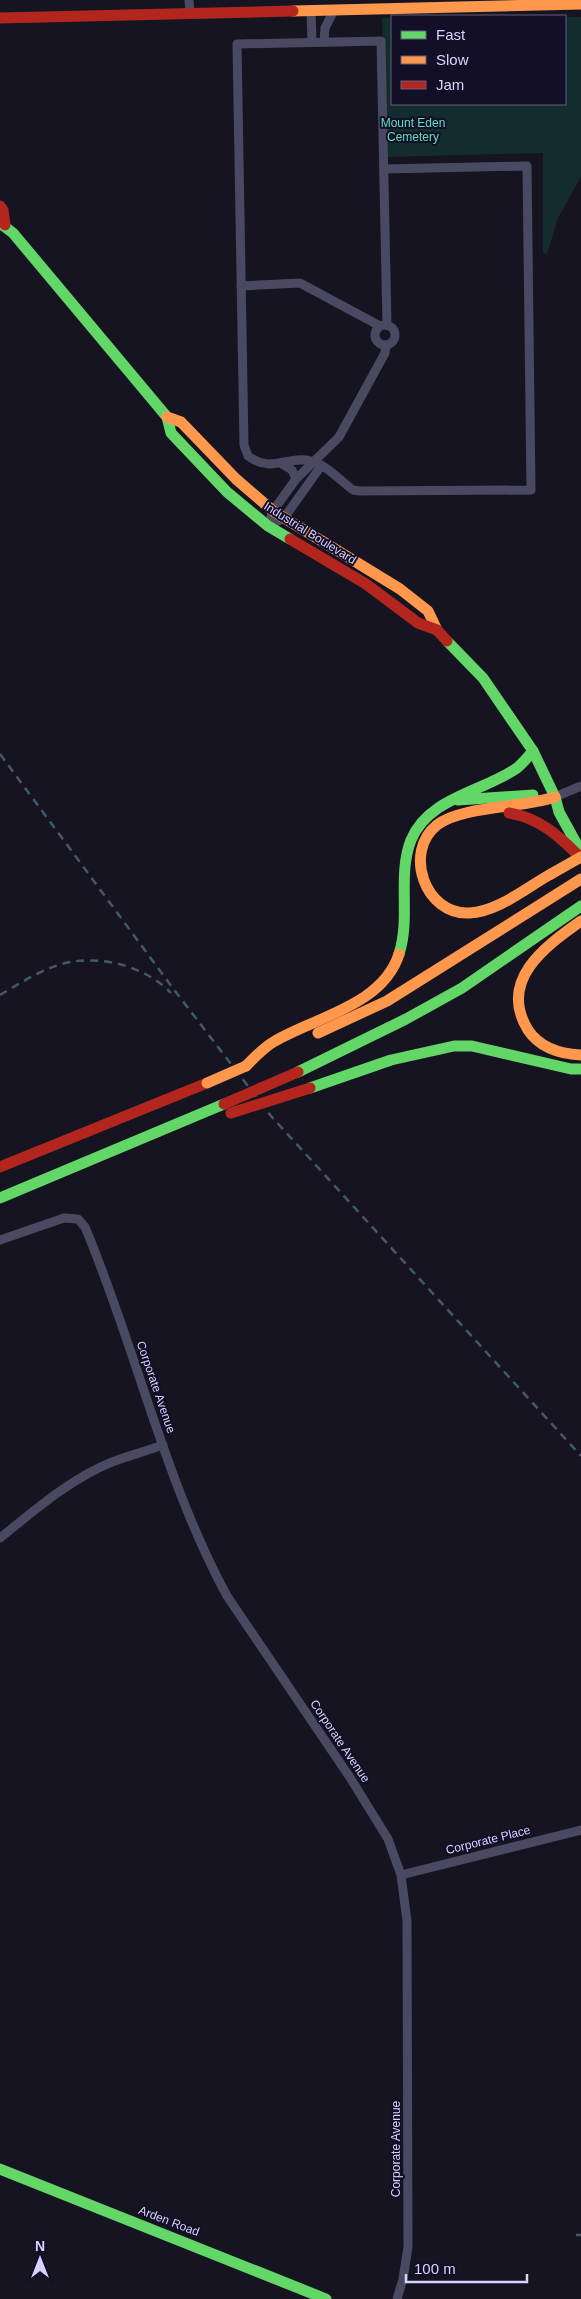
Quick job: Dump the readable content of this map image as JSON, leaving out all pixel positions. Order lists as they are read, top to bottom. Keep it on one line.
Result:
{"streets":{"main road":["Industrial Boulevard","Arden Road"],"street":["Corporate Avenue","Corporate Place"]},"crossings":[["Corporate Avenue","Corporate Place"]],"parks":["Mount Eden Cemetery"],"legend":["Fast","Slow","Jam"],"scale_bar":"100 m","north":"top"}
